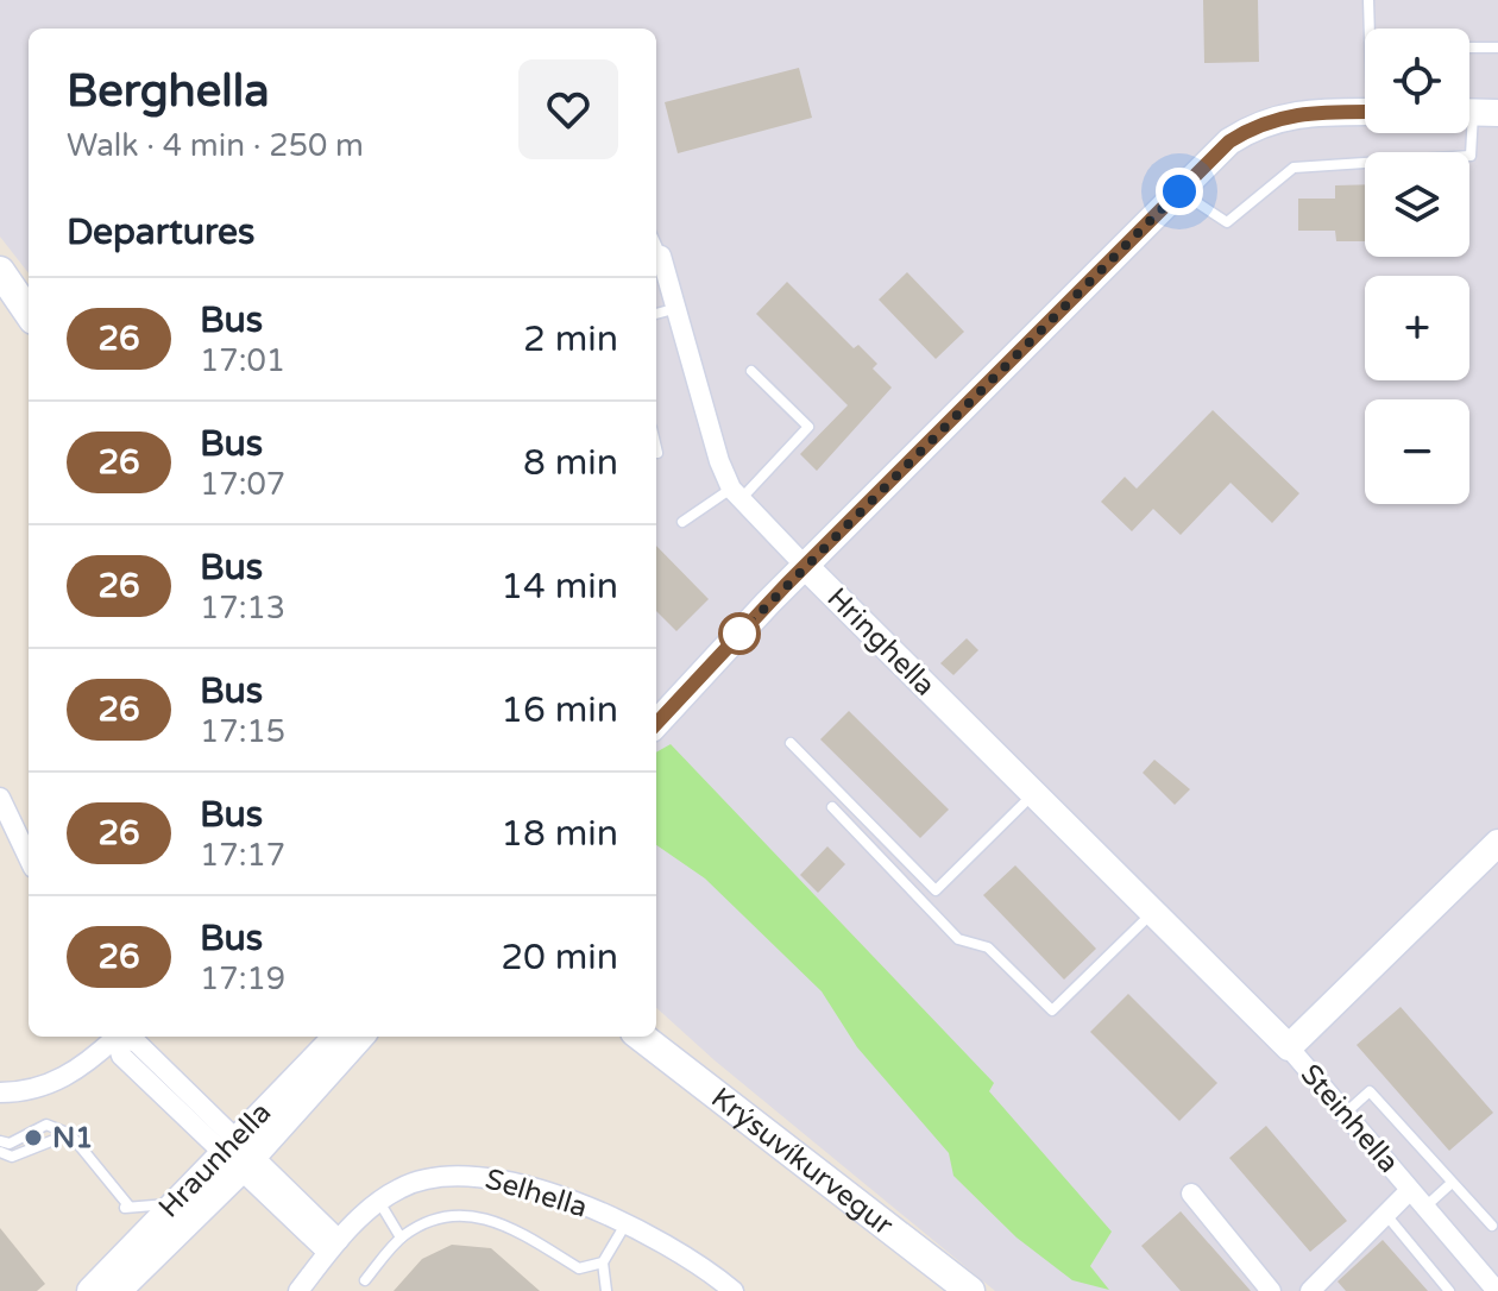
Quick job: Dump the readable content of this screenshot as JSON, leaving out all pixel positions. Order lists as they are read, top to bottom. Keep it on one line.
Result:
{"streets":{"main road":["Krýsuvíkurvegur"],"street":["Hringhella","Steinhella","Hraunhella","Selhella"]},"crossings":[["Hringhella","Steinhella"]],"places":["N1"],"lines":["bus line 26"],"page":{"map_buttons":["+","−"],"heading":[["Berghella","Walk · 4 min · 250 m"],"Departures"],"list":[{"mark":"26","name":"Bus","note":"17:01","value":"2 min"},{"mark":"26","name":"Bus","note":"17:07","value":"8 min"},{"mark":"26","name":"Bus","note":"17:13","value":"14 min"},{"mark":"26","name":"Bus","note":"17:15","value":"16 min"},{"mark":"26","name":"Bus","note":"17:17","value":"18 min"},{"mark":"26","name":"Bus","note":"17:19","value":"20 min"}]}}
